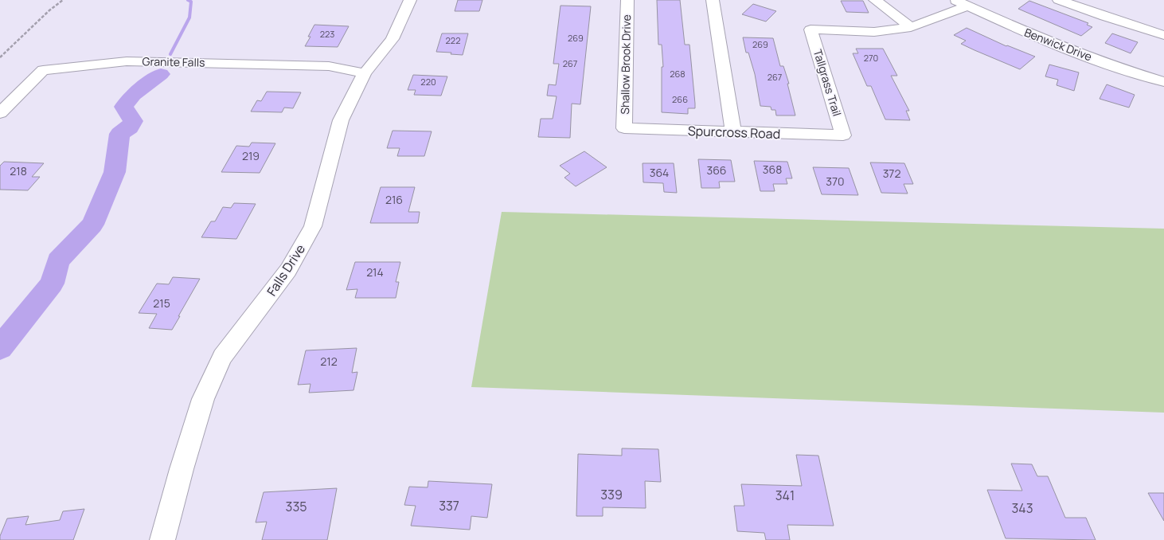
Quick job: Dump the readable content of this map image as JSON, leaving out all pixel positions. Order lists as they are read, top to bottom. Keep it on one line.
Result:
{"streets":{"street":["Benwick Drive","Granite Falls","Shallow Brook Drive","Tallgrass Trail","Spurcross Road","Falls Drive"]},"crossings":[["Granite Falls","Falls Drive"],["Shallow Brook Drive","Spurcross Road"],["Tallgrass Trail","Spurcross Road"]],"house_numbers":["223","269","222","269","270","267","268","267","220","266","219","368","366","218","364","372","370","216","214","215","212","339","341","337","335","343"]}
